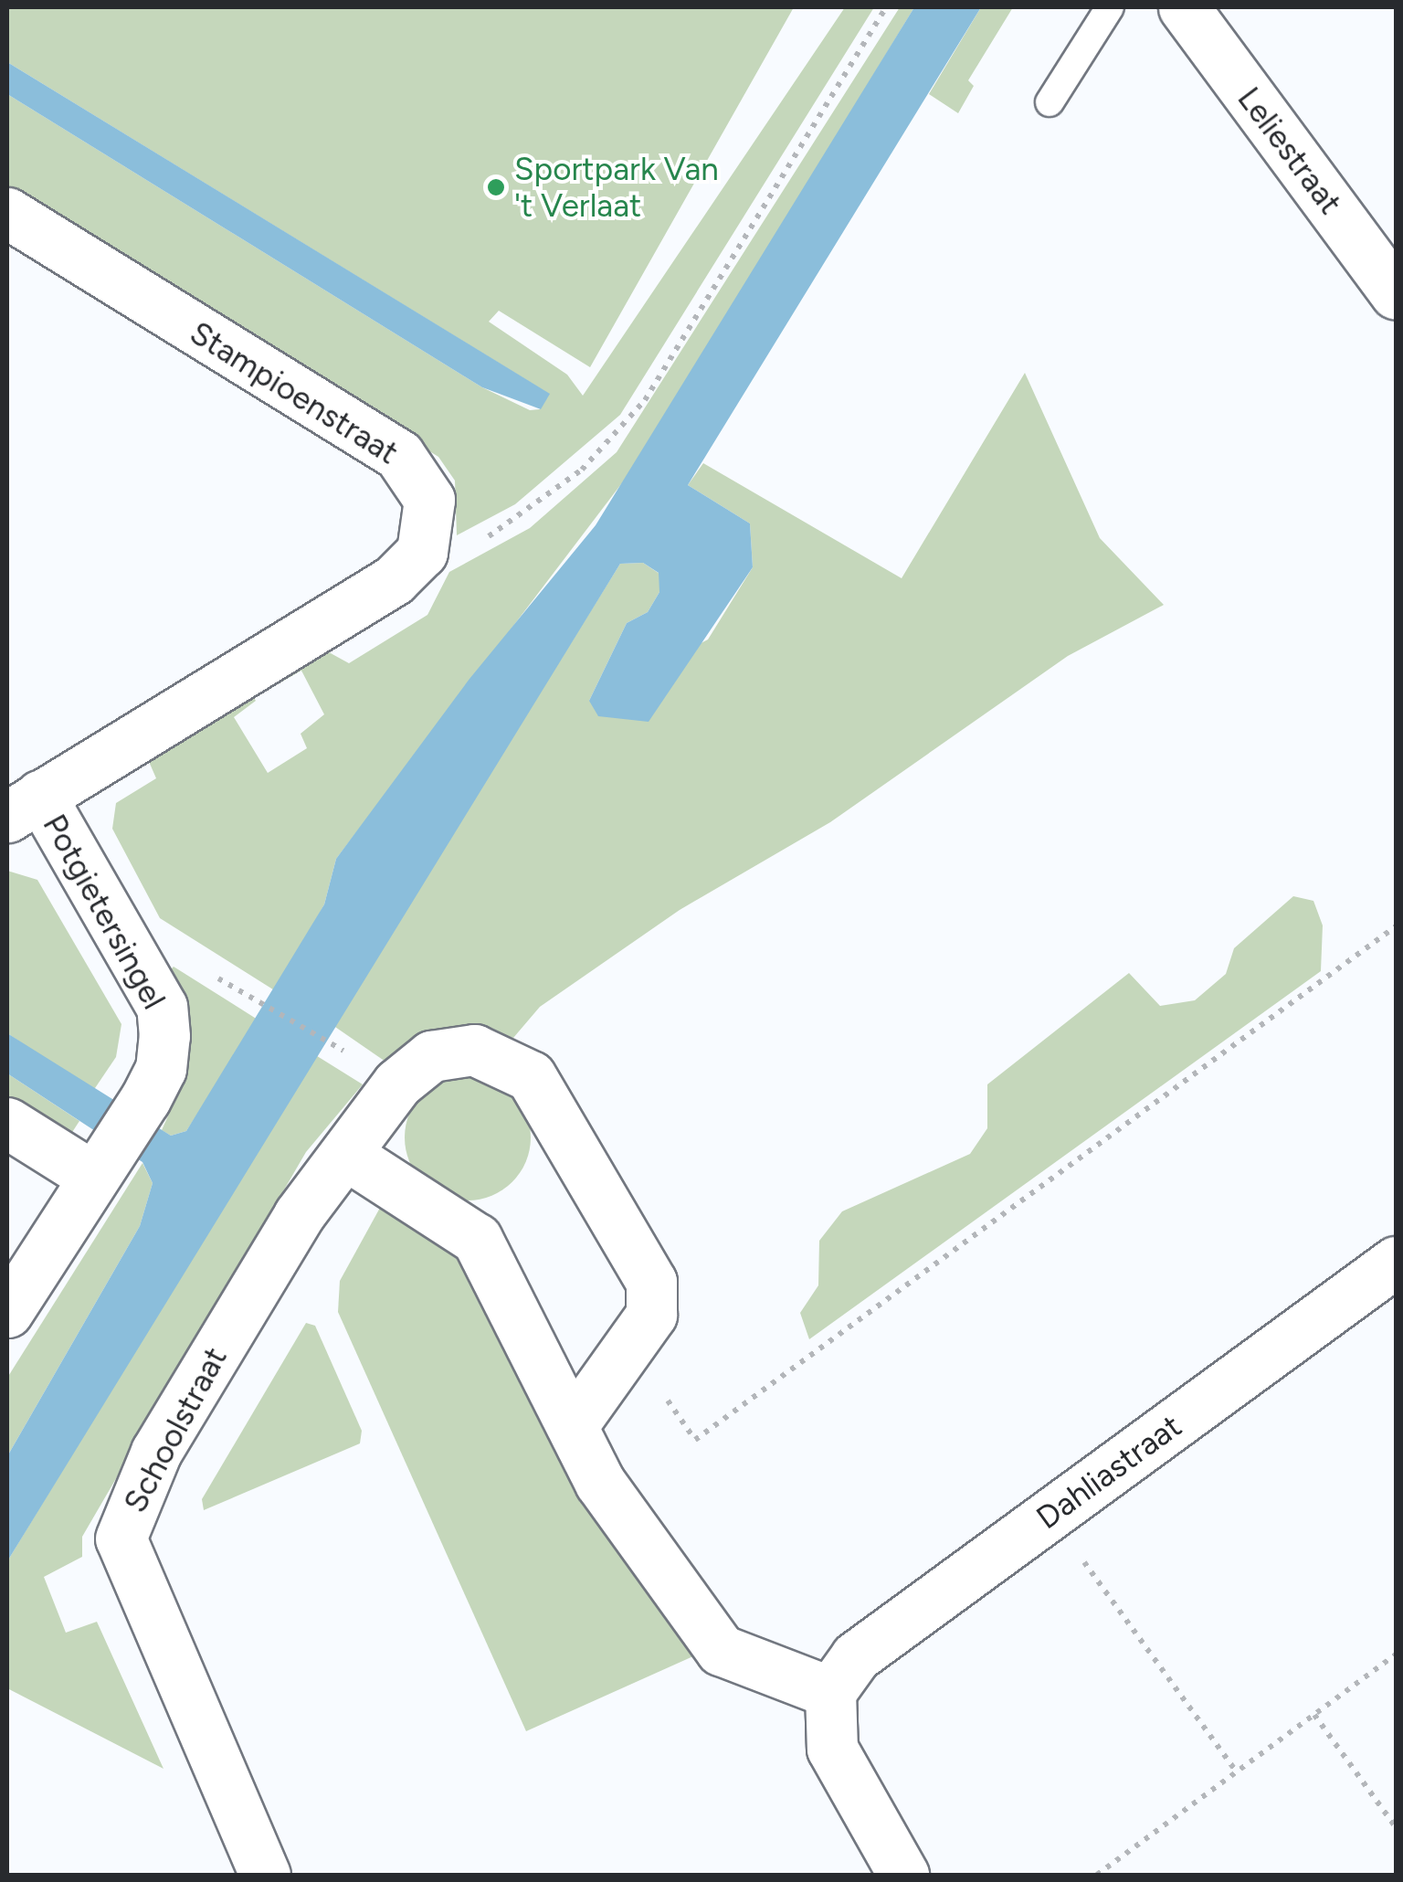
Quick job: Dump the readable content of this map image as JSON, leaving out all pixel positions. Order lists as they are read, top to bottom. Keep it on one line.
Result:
{"streets":{"street":["Leliestraat","Stampioenstraat","Potgietersingel","Schoolstraat","Dahliastraat"]},"places":["Sportpark Van 't Verlaat"]}
